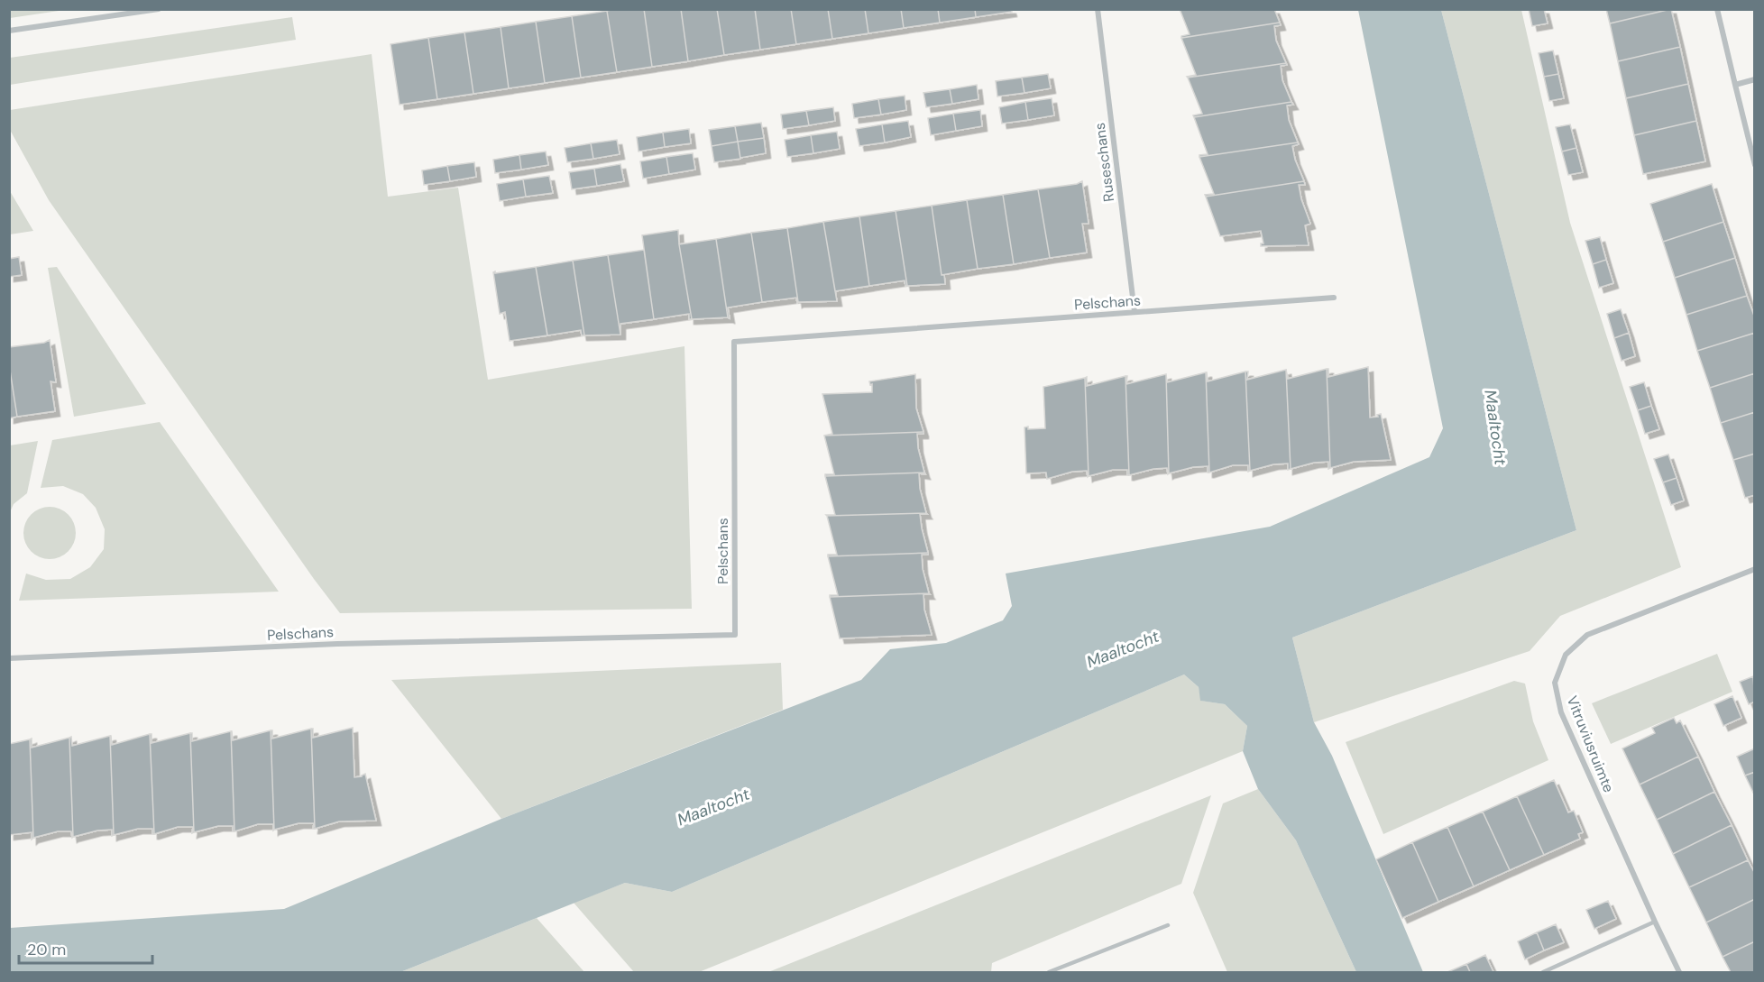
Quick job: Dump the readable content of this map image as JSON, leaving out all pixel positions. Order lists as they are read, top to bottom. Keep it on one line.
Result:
{"streets":{"street":["Ruseschans","Pelschans","Vitruviusruimte"]},"crossings":[["Ruseschans","Pelschans"]],"water":["Maaltocht"],"scale_bar":"20 m"}
